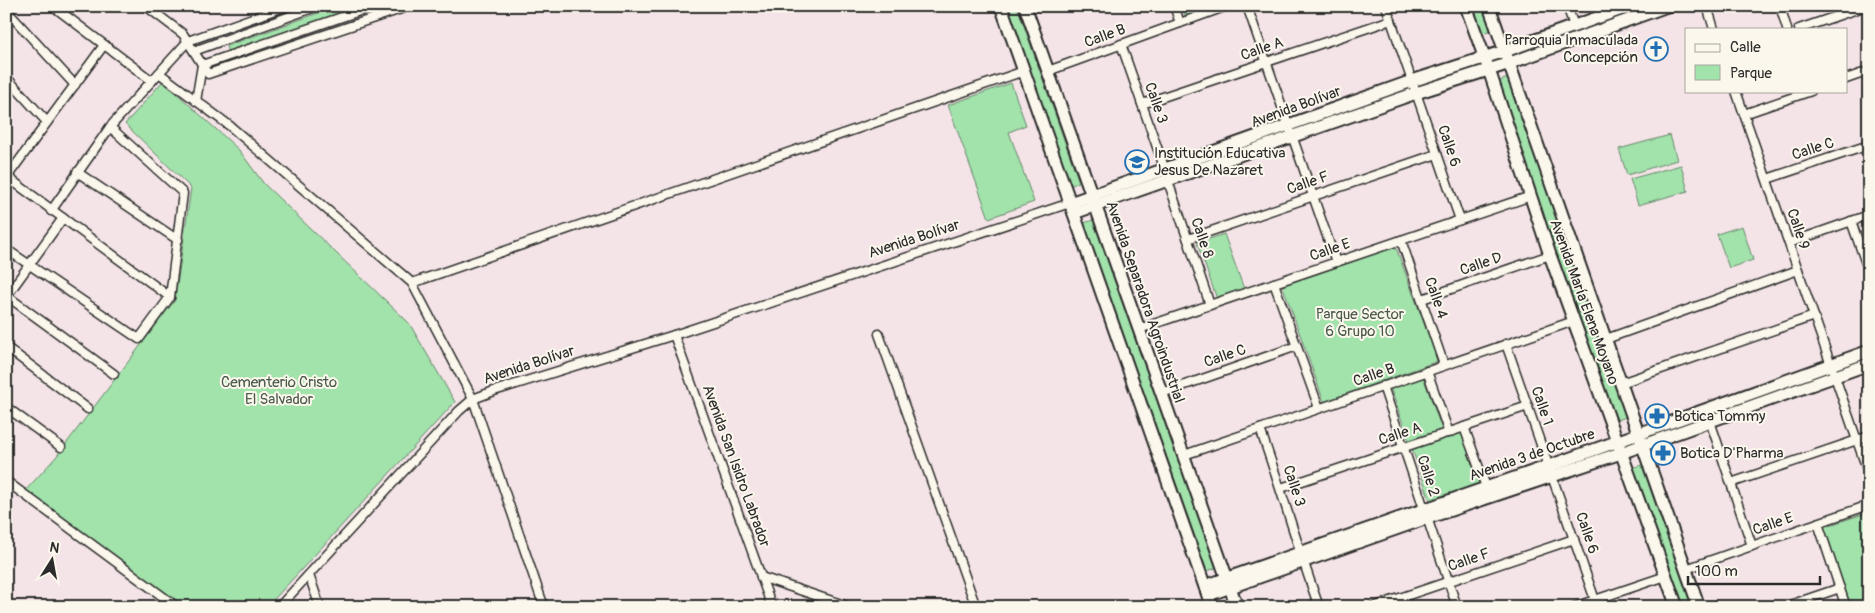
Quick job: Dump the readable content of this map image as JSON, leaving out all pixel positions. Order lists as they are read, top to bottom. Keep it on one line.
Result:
{"streets":{"street":["Calle B","Calle A","Calle 3","Avenida Bolívar","Calle 6","Calle C","Calle F","Calle 9","Calle 8","Calle E","Calle D","Calle 4","Avenida Separadora Agroindustrial","Avenida María Elena Moyano","Calle 1","Avenida 3 de Octubre","Avenida San Isidro Labrador","Calle 2"]},"crossings":[["Calle B","Calle 3"],["Calle B","Calle 4"],["Calle B","Avenida Separadora Agroindustrial"],["Calle B","Avenida María Elena Moyano"],["Calle B","Calle 1"],["Calle B","Calle 2"],["Calle A","Calle 3"],["Calle A","Calle 1"],["Calle A","Calle 2"],["Calle 3","Avenida Bolívar"],["Calle 3","Calle 8"],["Calle 3","Avenida 3 de Octubre"],["Avenida Bolívar","Calle 6"],["Avenida Bolívar","Calle 8"],["Avenida Bolívar","Avenida Separadora Agroindustrial"],["Avenida Bolívar","Avenida María Elena Moyano"],["Avenida Bolívar","Avenida San Isidro Labrador"],["Calle 6","Calle F"],["Calle 6","Calle E"],["Calle 6","Calle 1"],["Calle 6","Avenida 3 de Octubre"],["Calle C","Calle 9"],["Calle C","Avenida Separadora Agroindustrial"],["Calle F","Calle 8"],["Calle F","Calle 2"],["Calle 9","Avenida 3 de Octubre"],["Calle 8","Calle E"],["Calle E","Calle 4"],["Calle E","Avenida Separadora Agroindustrial"],["Calle E","Avenida María Elena Moyano"],["Calle D","Calle 4"],["Calle D","Avenida María Elena Moyano"],["Avenida Separadora Agroindustrial","Avenida 3 de Octubre"],["Avenida María Elena Moyano","Avenida 3 de Octubre"],["Calle 1","Avenida 3 de Octubre"],["Avenida 3 de Octubre","Calle 2"]],"parks":["Parque Sector 6 Grupo 10","Cementerio Cristo El Salvador"],"places":{"church":["Parroquia Inmaculada Concepción"],"school or university":["Institución Educativa Jesus De Nazaret"],"pharmacy":["Botica Tommy","Botica D'Pharma"]},"legend":["Calle","Parque"],"scale_bar":"100 m","north":"top"}
